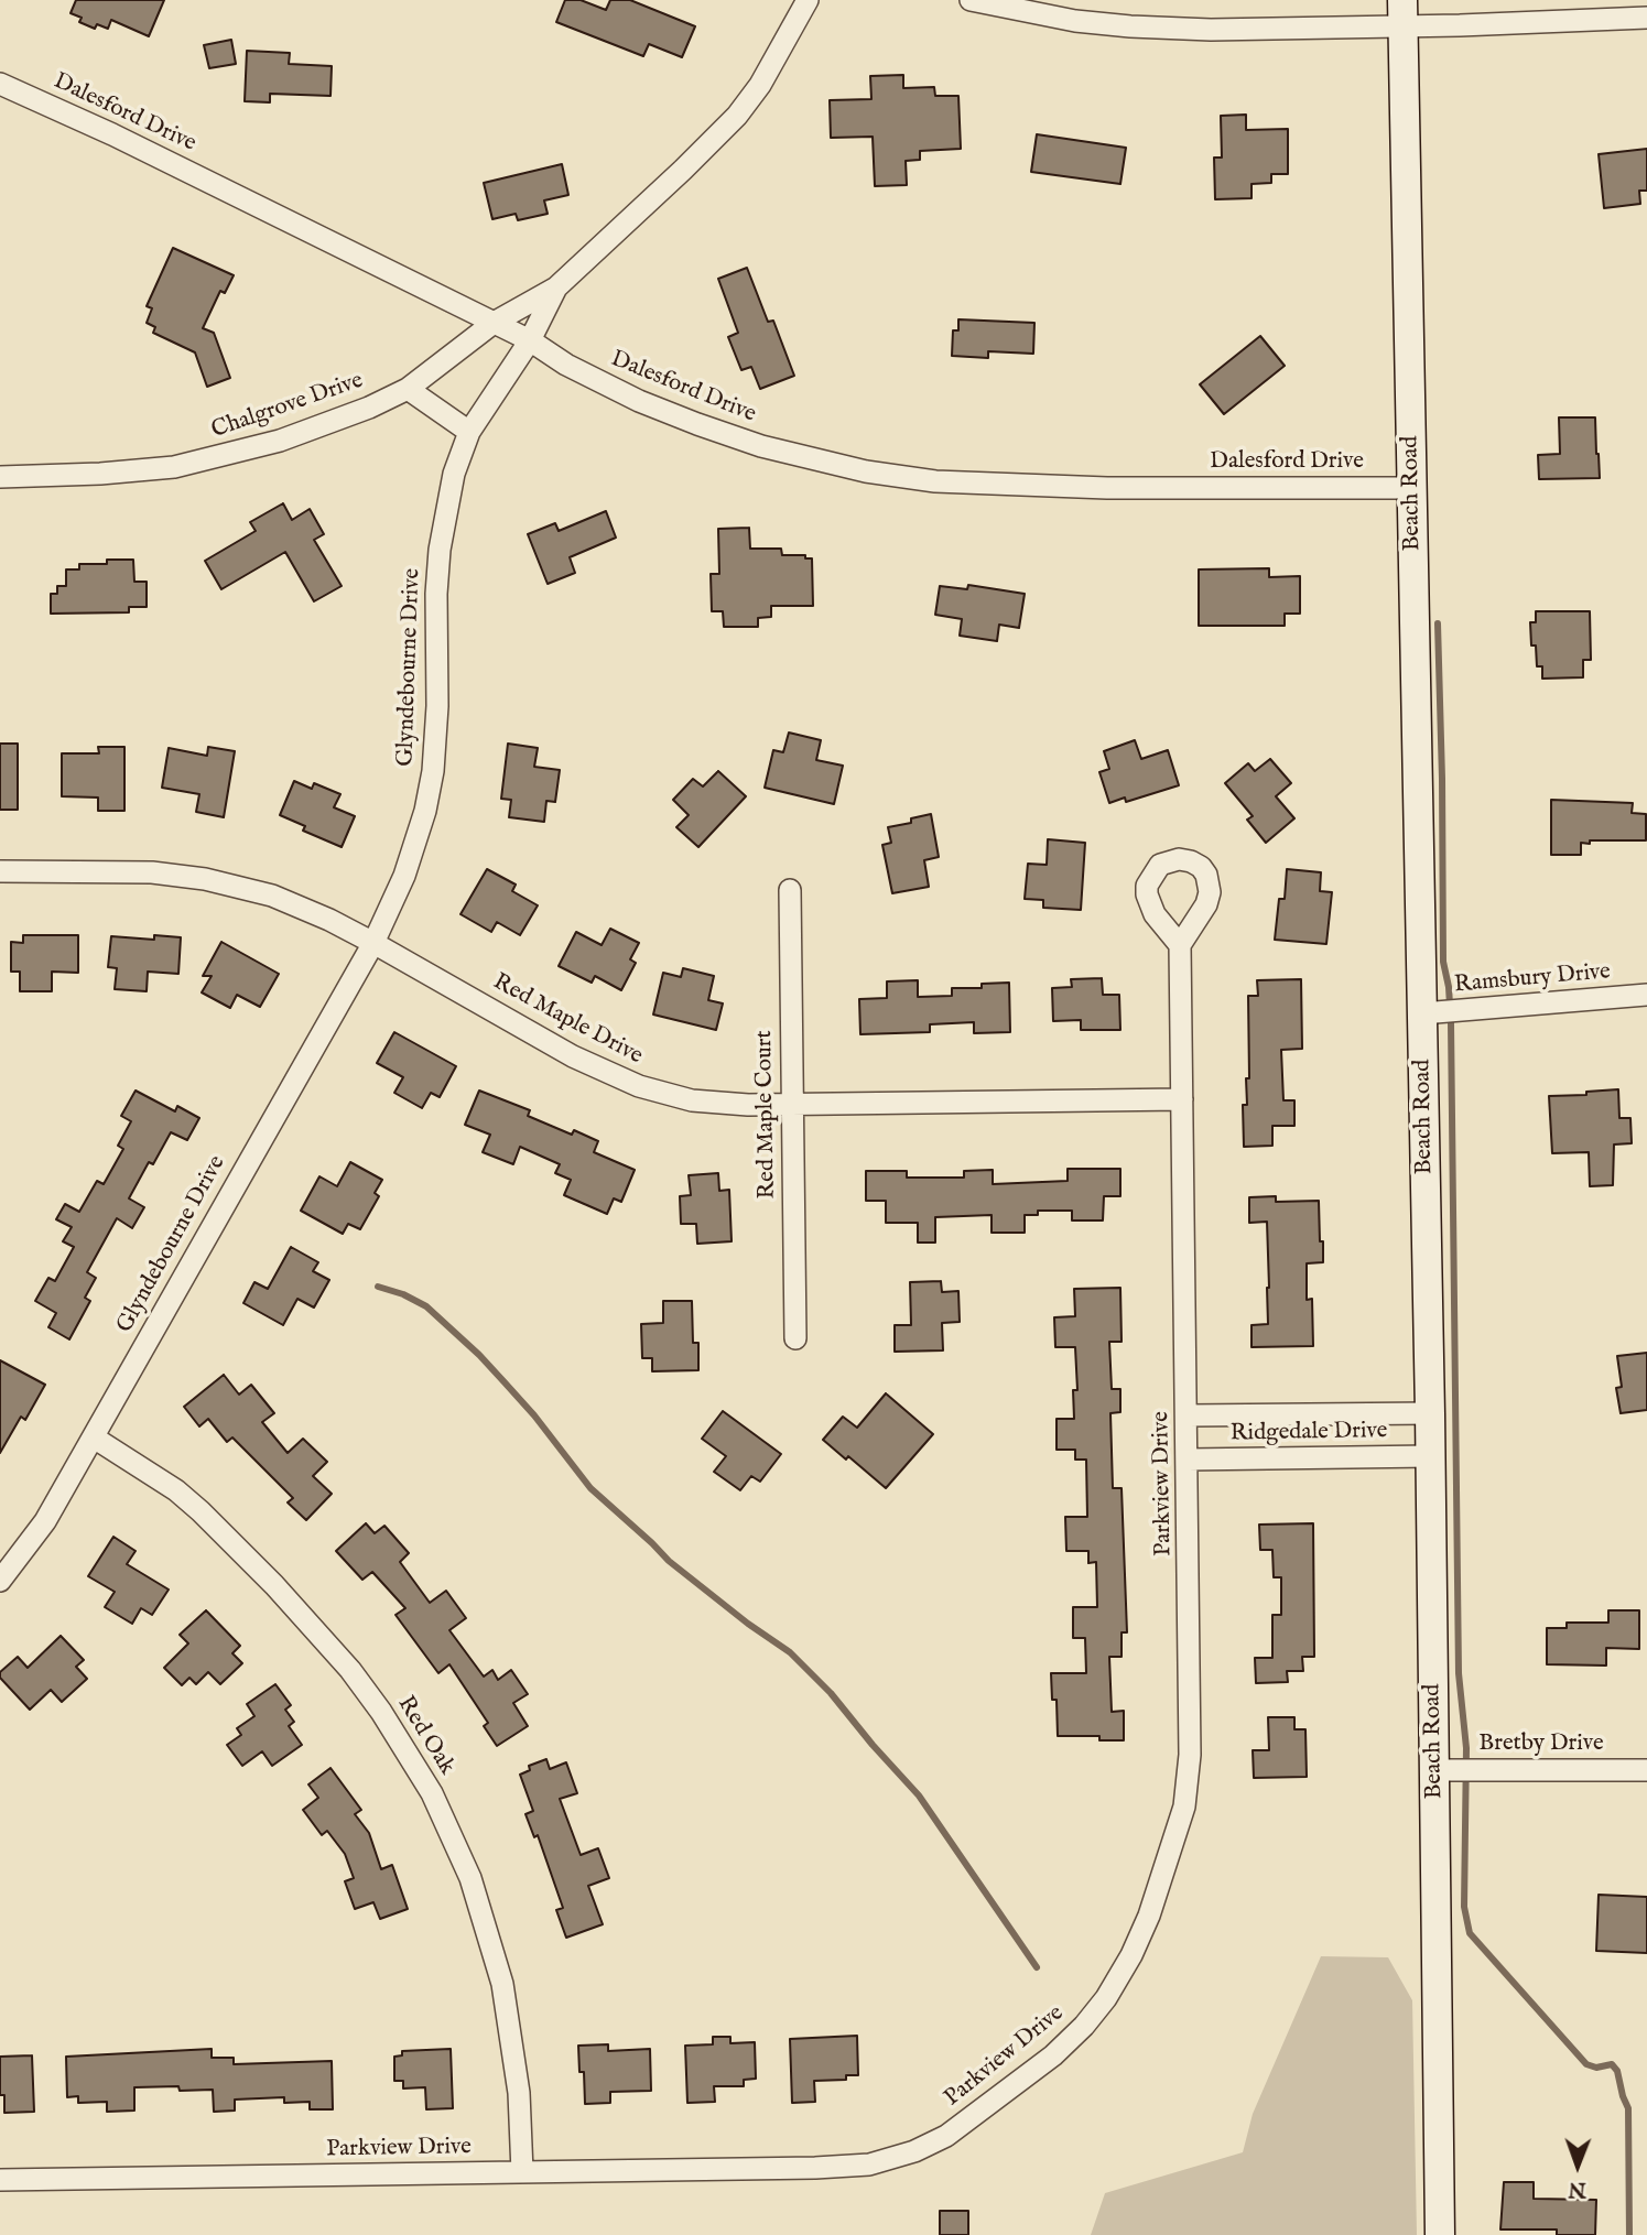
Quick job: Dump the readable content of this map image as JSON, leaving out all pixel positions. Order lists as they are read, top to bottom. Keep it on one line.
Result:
{"streets":{"street":["Dalesford Drive","Chalgrove Drive","Beach Road","Glyndebourne Drive","Ramsbury Drive","Red Maple Drive","Red Maple Court","Ridgedale Drive","Parkview Drive","Red Oak","Bretby Drive"]},"crossings":[["Dalesford Drive","Chalgrove Drive"],["Dalesford Drive","Beach Road"],["Dalesford Drive","Glyndebourne Drive"],["Chalgrove Drive","Glyndebourne Drive"],["Beach Road","Ramsbury Drive"],["Beach Road","Ridgedale Drive"],["Beach Road","Bretby Drive"],["Glyndebourne Drive","Red Maple Drive"],["Glyndebourne Drive","Red Oak"],["Red Maple Drive","Red Maple Court"],["Red Maple Drive","Parkview Drive"],["Ridgedale Drive","Parkview Drive"],["Parkview Drive","Red Oak"]],"north":"bottom"}
